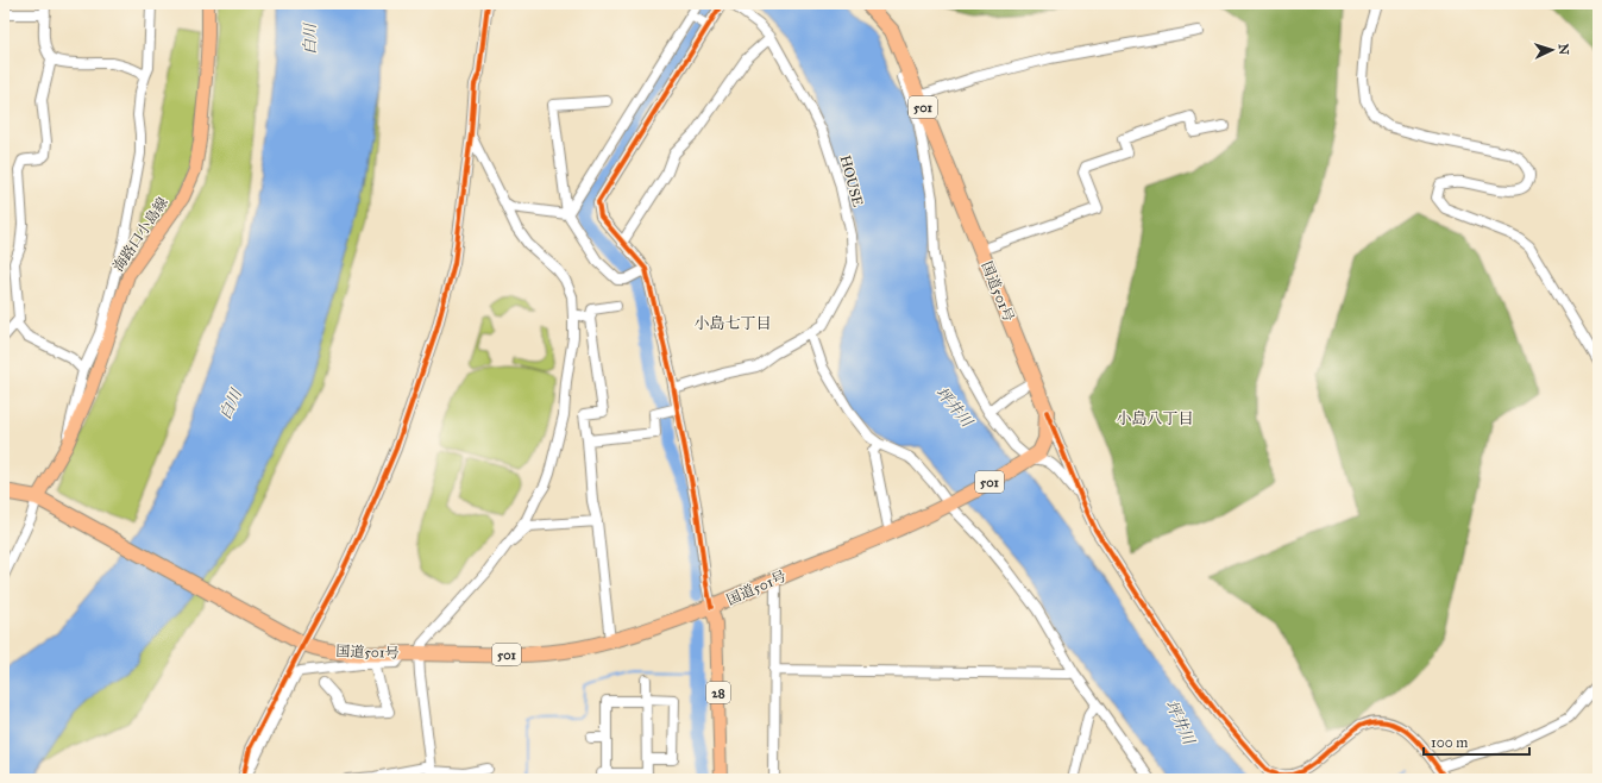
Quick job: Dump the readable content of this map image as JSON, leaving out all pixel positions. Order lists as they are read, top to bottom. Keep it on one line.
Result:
{"streets":{"highway":["501","国道501号"],"main road":["海路口小島線","28"],"street":["HOUSE"]},"crossings":[["海路口小島線","国道501号"],["国道501号","28"]],"districts":["小島七丁目","小島八丁目"],"water":["白川","坪井川"],"scale_bar":"100 m","north":"right"}
